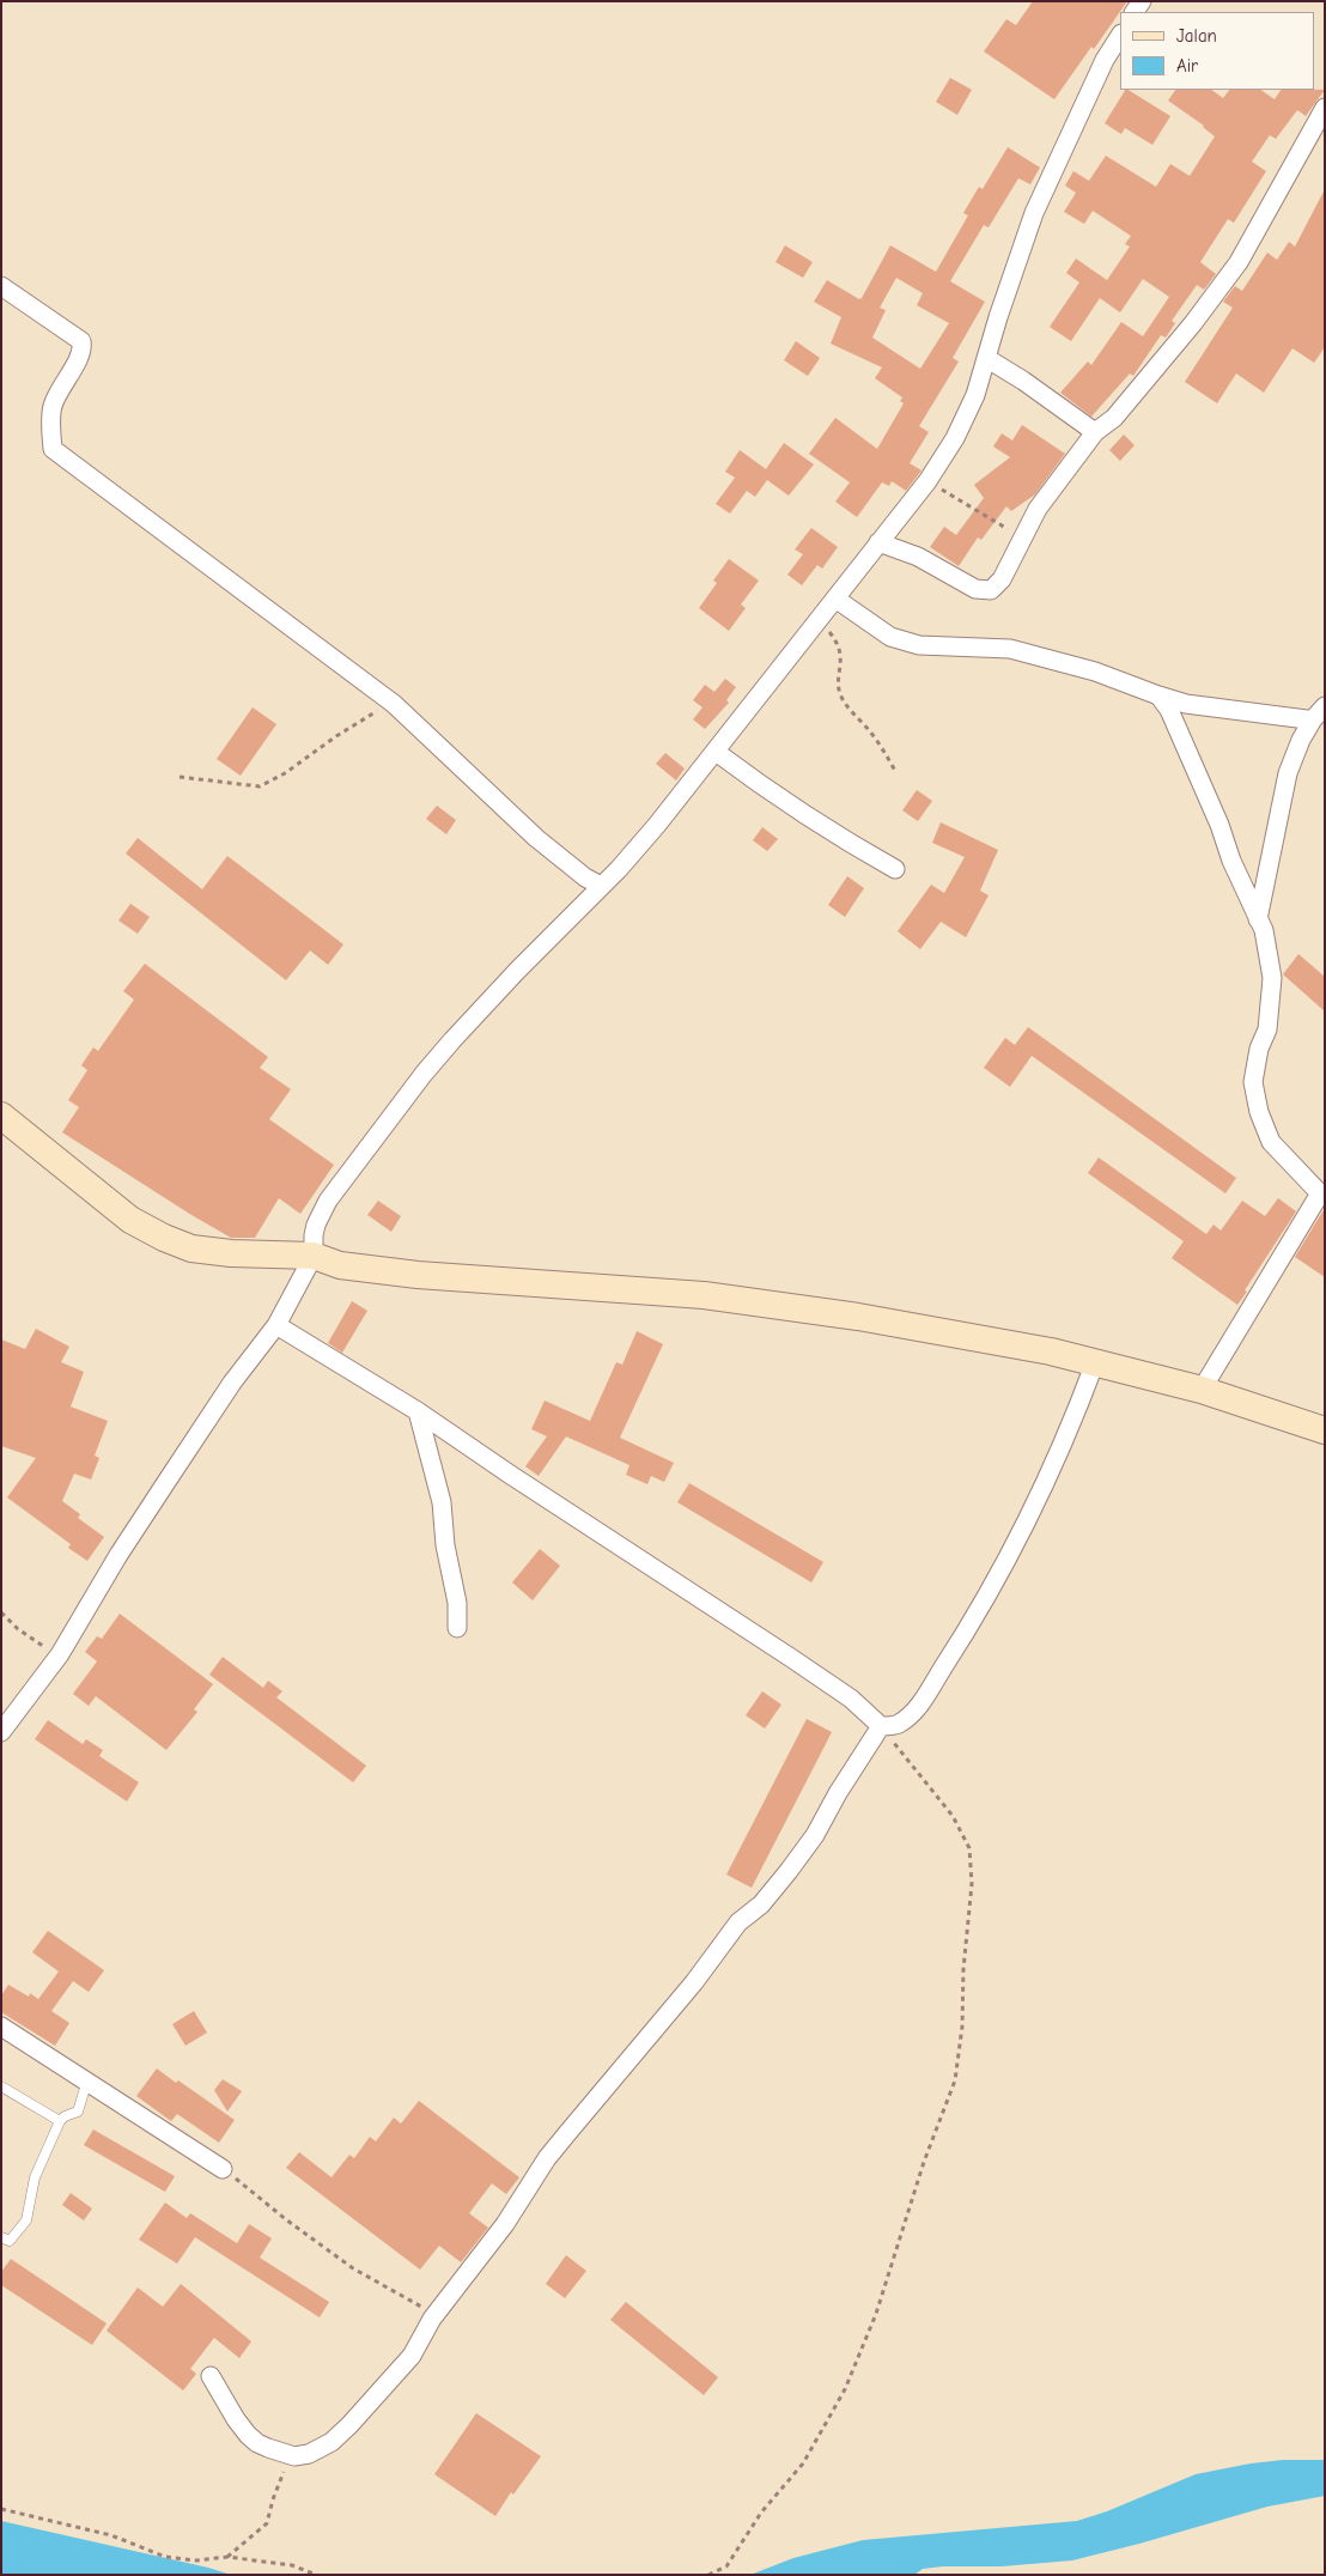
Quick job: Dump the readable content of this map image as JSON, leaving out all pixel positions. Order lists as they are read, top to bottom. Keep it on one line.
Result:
{"legend":["Jalan","Air"]}
